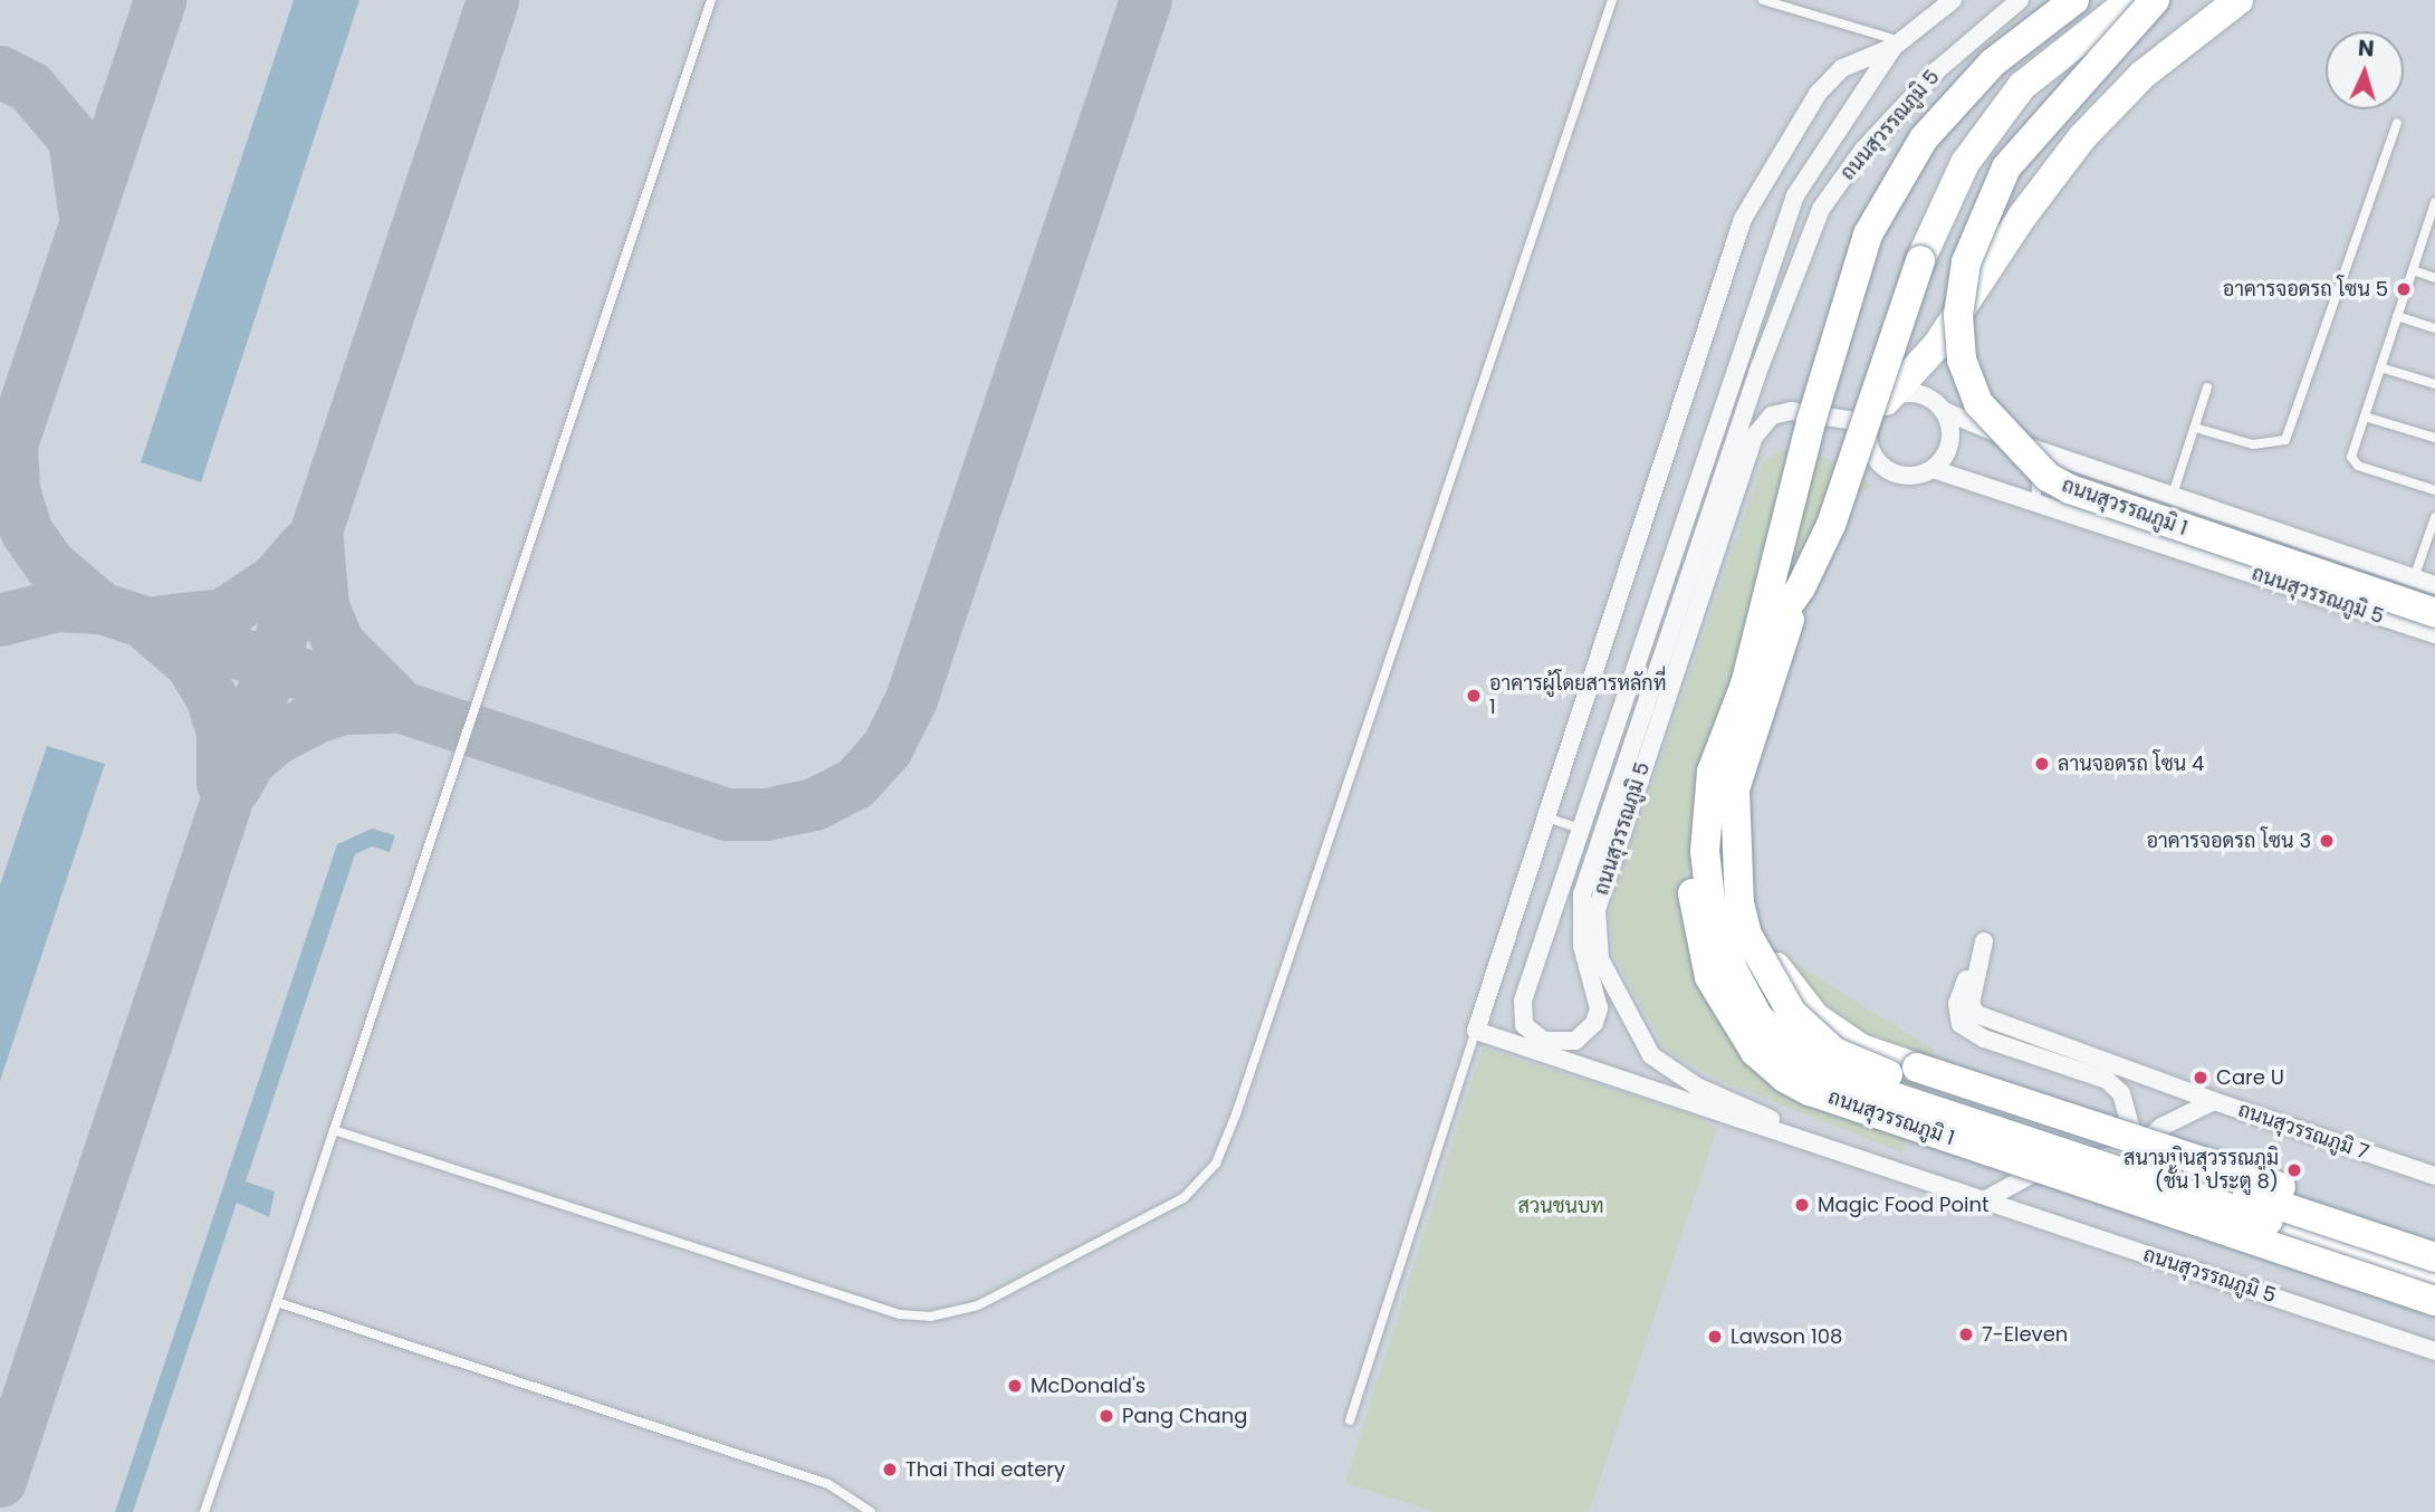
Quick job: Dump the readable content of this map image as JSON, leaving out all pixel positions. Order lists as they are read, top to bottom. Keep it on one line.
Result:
{"streets":{"highway":["ถนนสุวรรณภูมิ 1"],"street":["ถนนสุวรรณภูมิ 5","ถนนสุวรรณภูมิ 7"]},"crossings":[["ถนนสุวรรณภูมิ 5","ถนนสุวรรณภูมิ 7"]],"parks":["สวนชนบท"],"places":["อาคารจอดรถ โซน 5","อาคารผู้โดยสารหลักที่ 1","ลานจอดรถ โซน 4","อาคารจอดรถ โซน 3","Care U","สนามบินสุวรรณภูมิ (ชั้น 1 ประตู 8)","Magic Food Point","7-Eleven","Lawson 108","McDonald's","Pang Chang","Thai Thai eatery"],"north":"top"}
